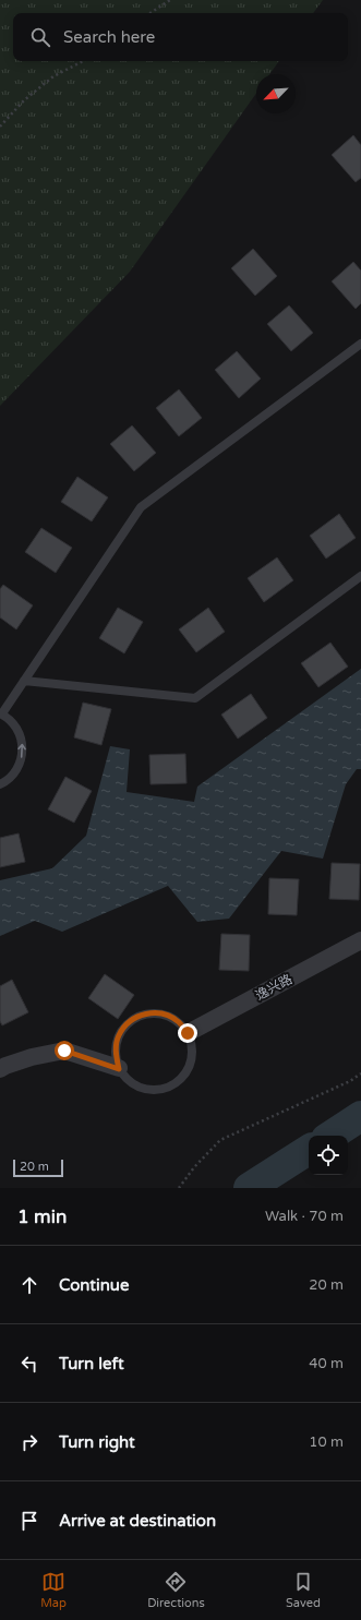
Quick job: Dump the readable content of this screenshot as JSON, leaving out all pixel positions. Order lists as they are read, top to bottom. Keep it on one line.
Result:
{"streets":{"street":["逸兴路"]},"scale_bar":"20 m","north":"bottom left","page":{"search":"Search here","scale":"20 m","heading":["1 min","Walk · 70 m"],"list":[["Continue","20 m"],["Turn left","40 m"],["Turn right","10 m"],"Arrive at destination"],"nav":["Map","Directions","Saved"]}}
